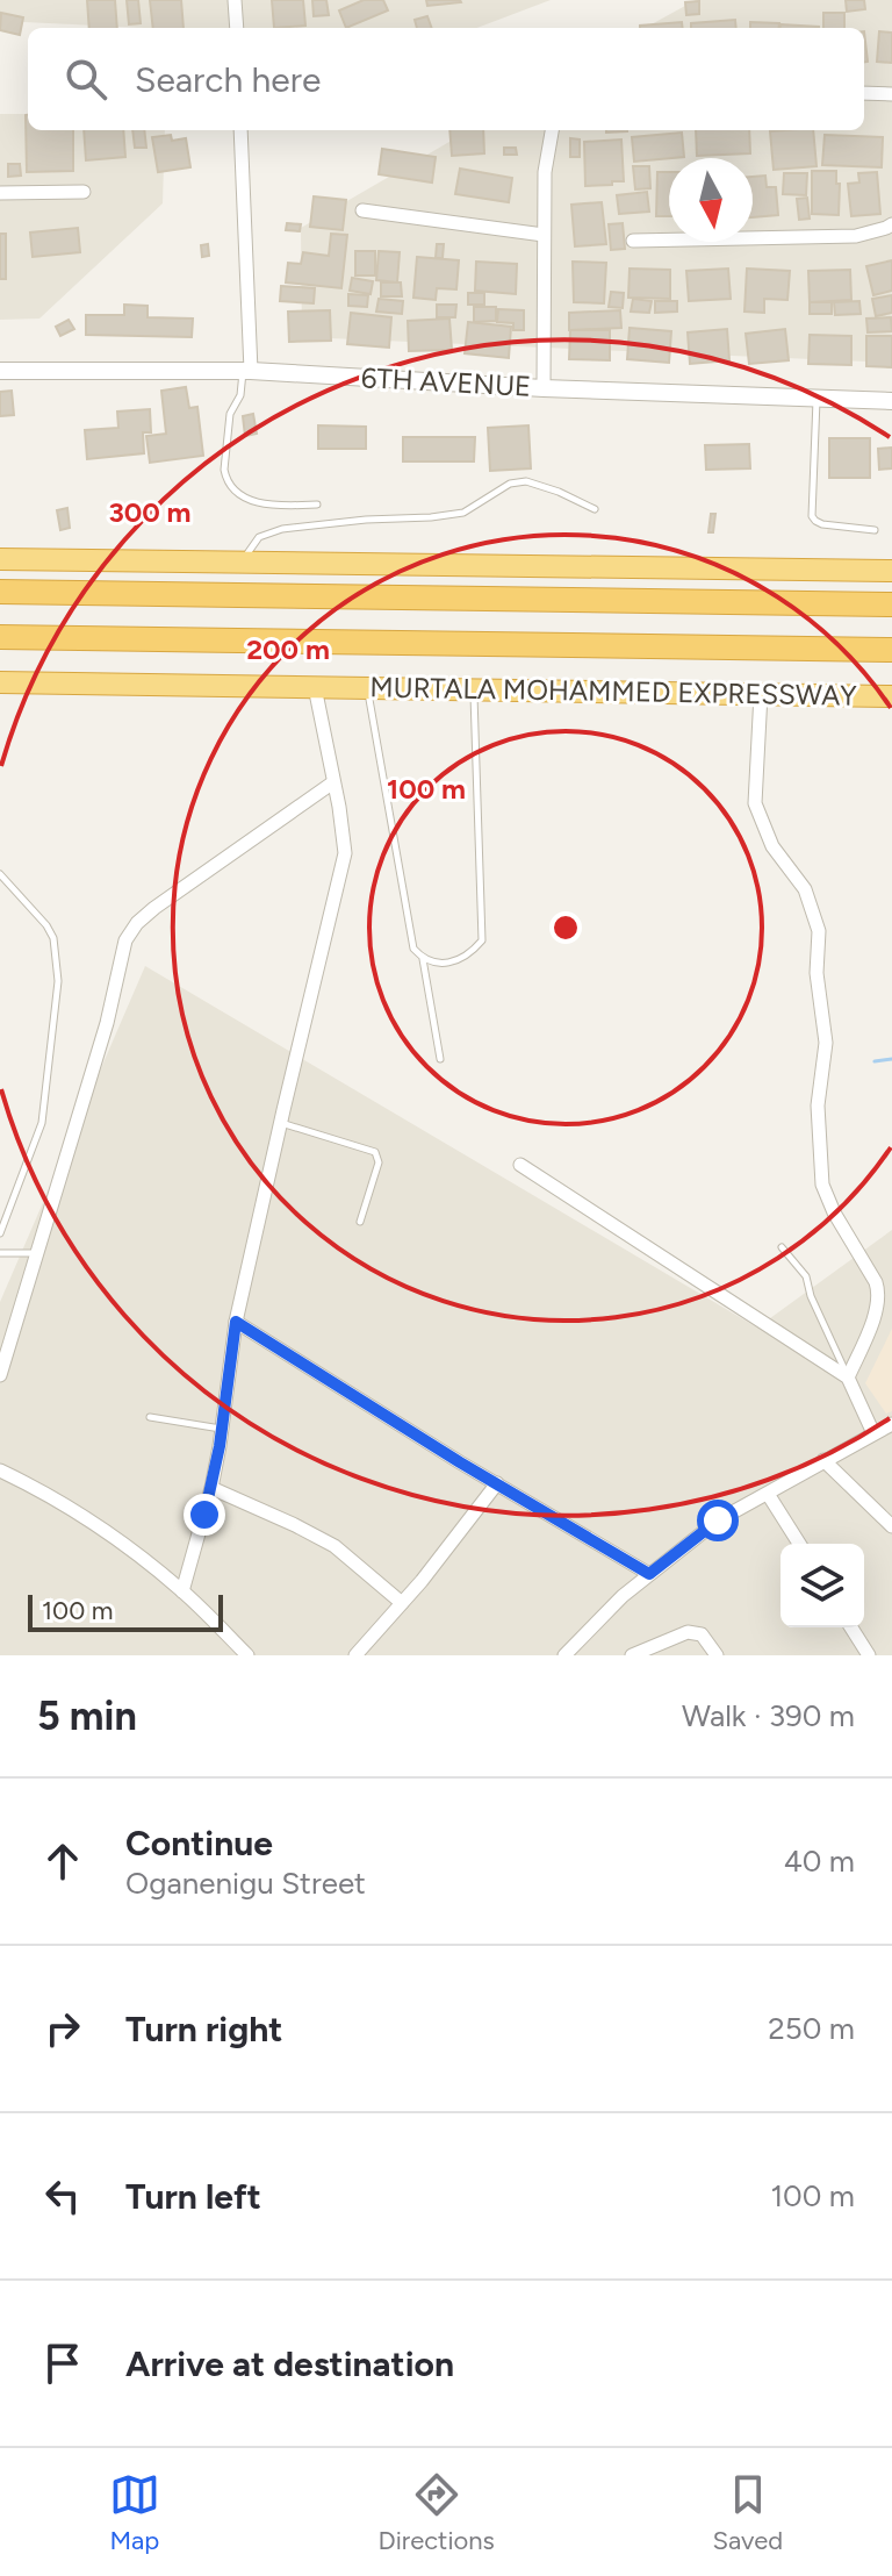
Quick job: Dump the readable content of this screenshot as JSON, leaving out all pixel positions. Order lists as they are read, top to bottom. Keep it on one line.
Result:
{"streets":{"highway":["MURTALA MOHAMMED EXPRESSWAY"],"street":["6TH AVENUE"]},"scale_bar":"100 m","north":"bottom","page":{"search":"Search here","scale":"100 m","heading":["5 min","Walk · 390 m"],"list":[["Continue","Oganenigu Street","40 m"],["Turn right","250 m"],["Turn left","100 m"],"Arrive at destination"],"nav":["Map","Directions","Saved"]},"rings":["300 m","200 m","100 m"]}
